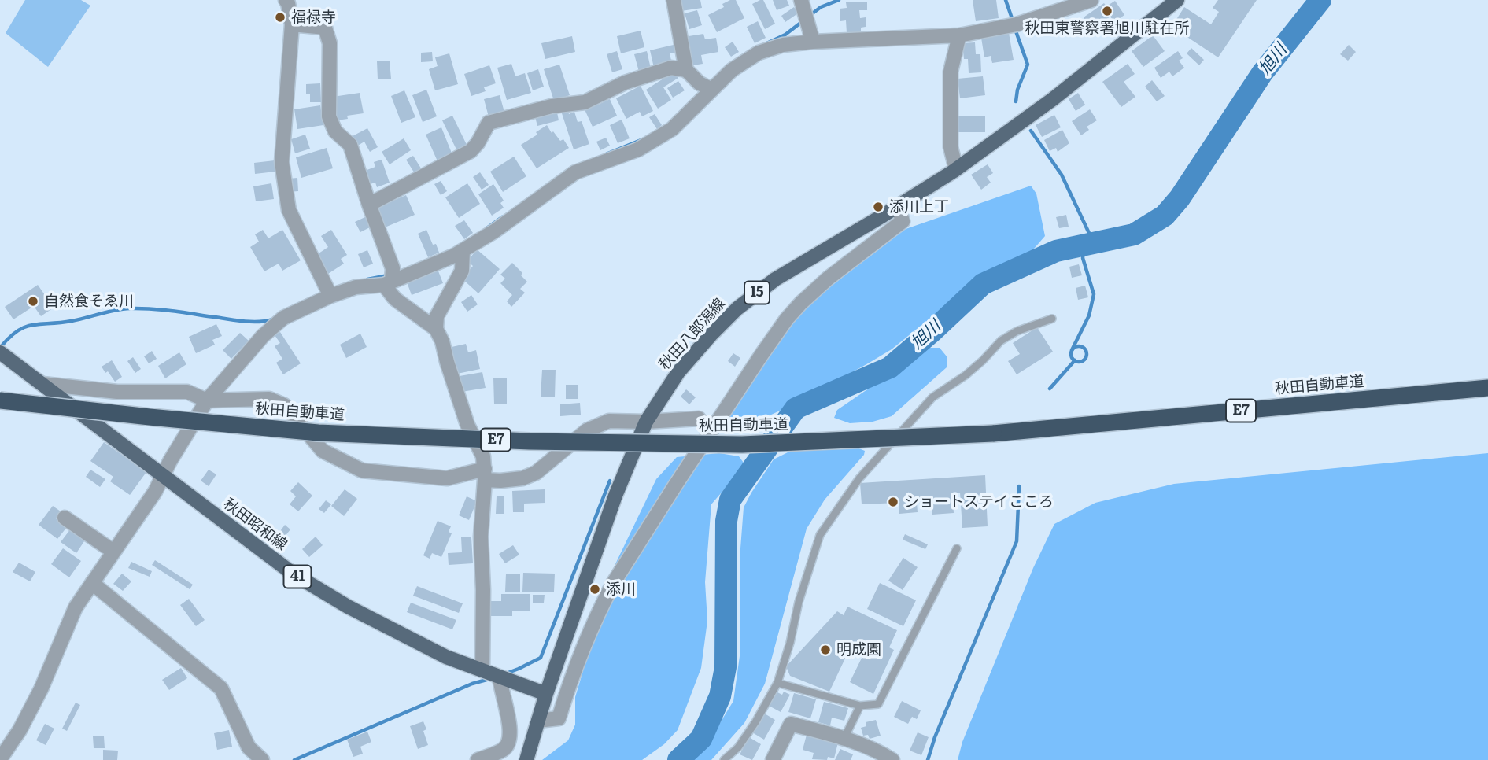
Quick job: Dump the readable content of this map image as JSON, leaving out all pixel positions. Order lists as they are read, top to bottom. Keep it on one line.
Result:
{"streets":{"highway":["秋田自動車道","E7"],"main road":["15","秋田八郎潟線","秋田昭和線","41"]},"crossings":[["秋田八郎潟線","秋田昭和線"]],"water":["旭川"],"places":["秋田東警察署旭川駐在所","福禄寺","添川上丁","自然食そゑ川","ショートステイこころ","添川","明成園"]}
